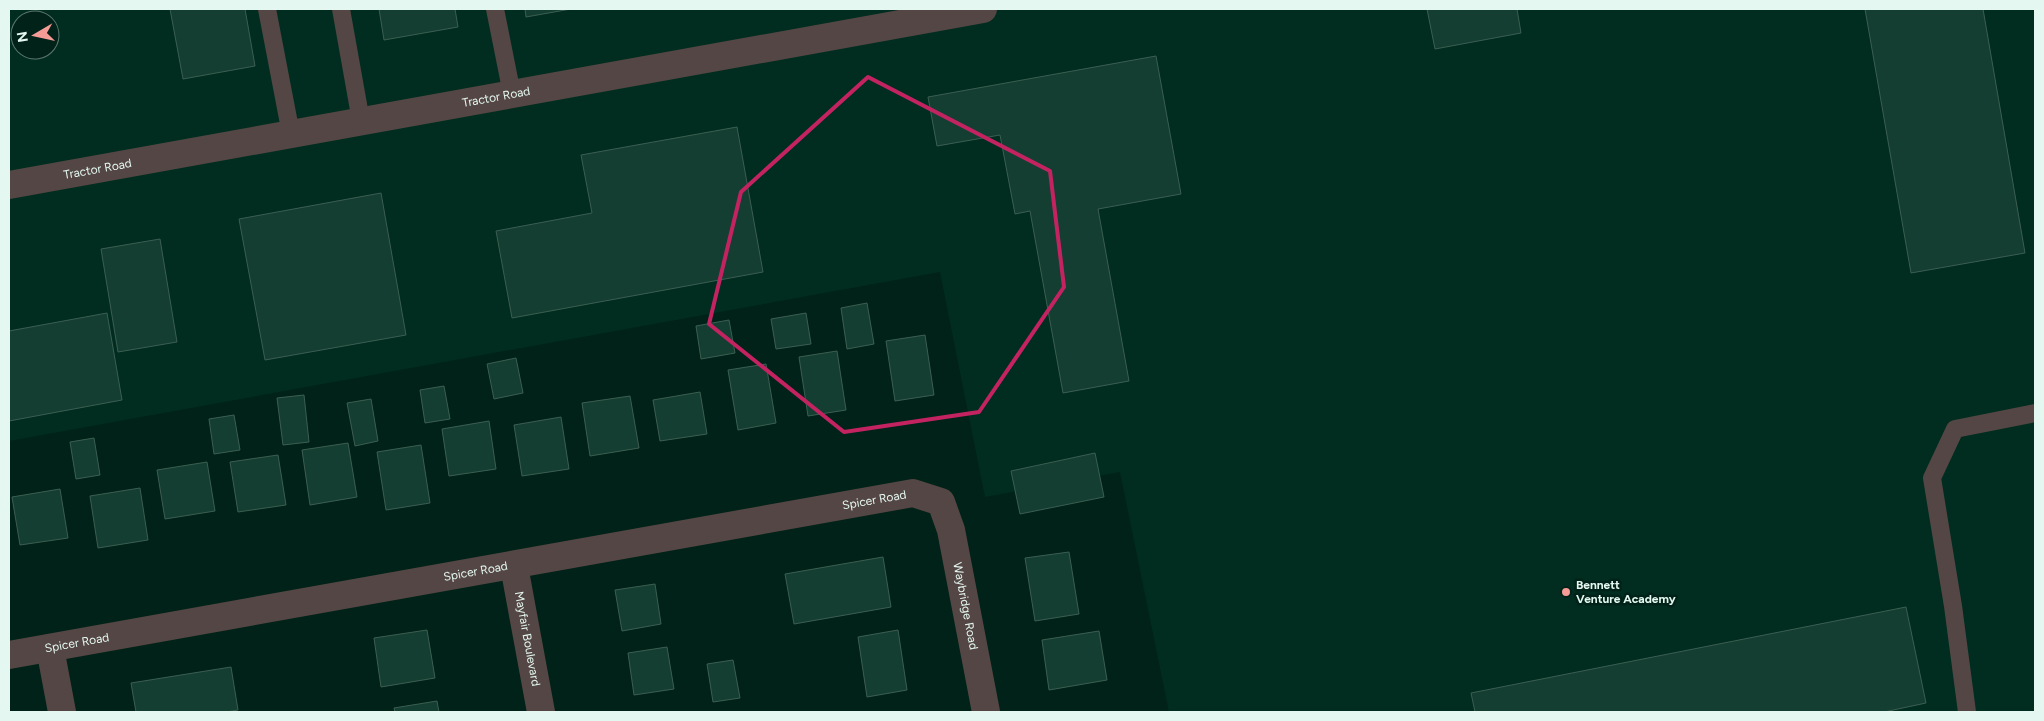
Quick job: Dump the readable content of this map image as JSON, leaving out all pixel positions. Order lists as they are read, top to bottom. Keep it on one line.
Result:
{"streets":{"street":["Tractor Road","Spicer Road","Waybridge Road","Mayfair Boulevard"]},"crossings":[["Spicer Road","Waybridge Road"],["Spicer Road","Mayfair Boulevard"]],"places":["Bennett Venture Academy"],"north":"left"}
